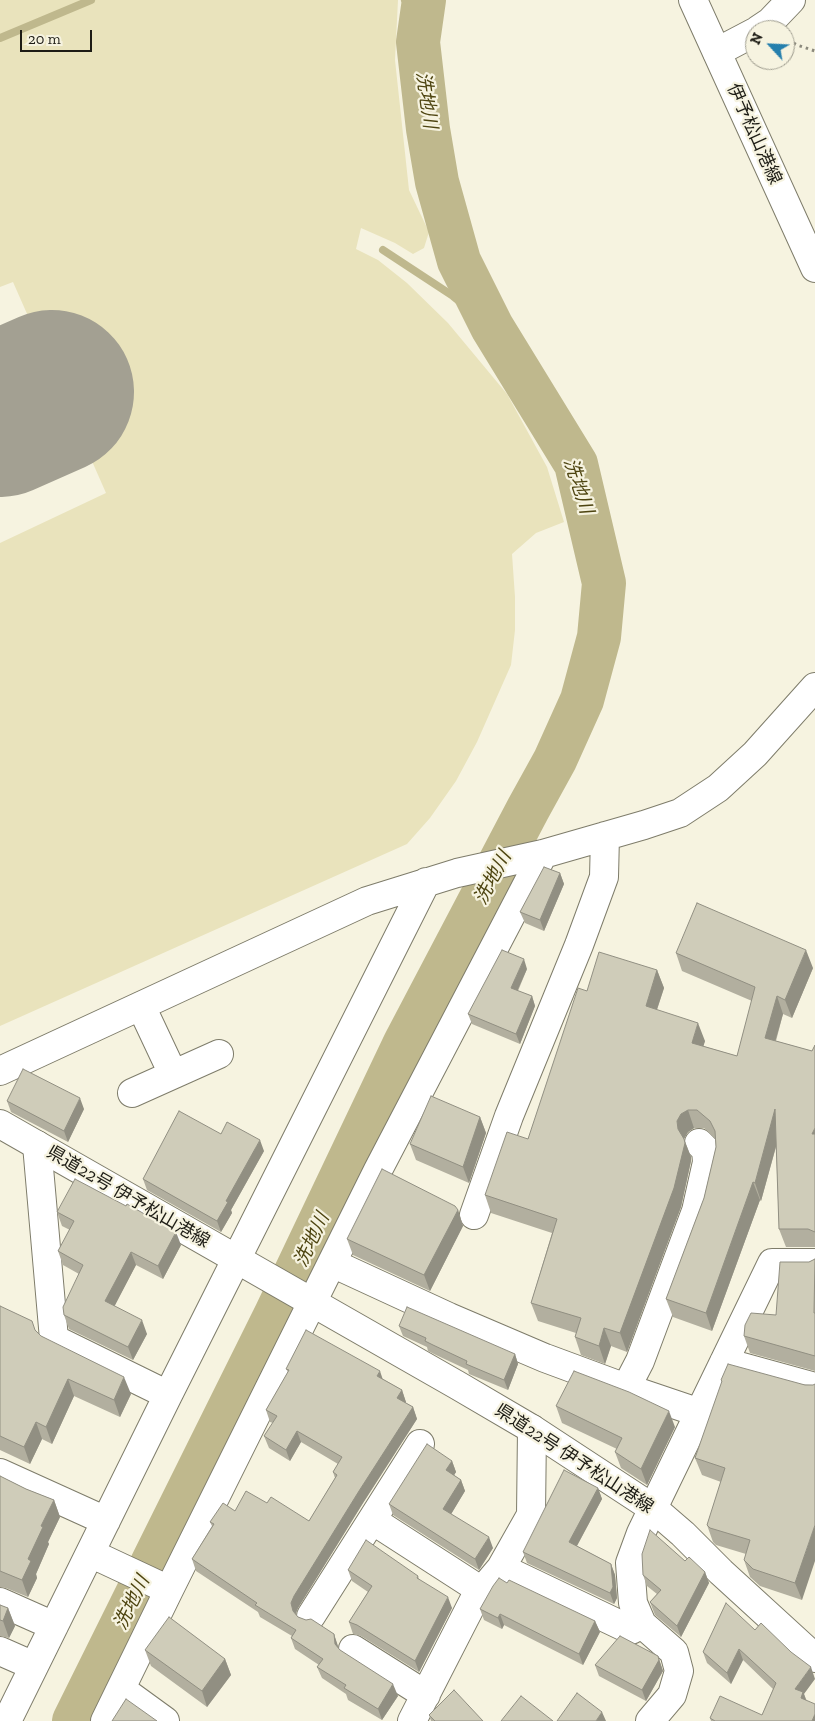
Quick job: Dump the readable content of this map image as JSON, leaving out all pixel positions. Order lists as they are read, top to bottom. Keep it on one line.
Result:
{"streets":{"street":["伊予松山港線","県道22号 伊予松山港線"]},"water":["洗地川"],"scale_bar":"20 m","north":"top left"}
